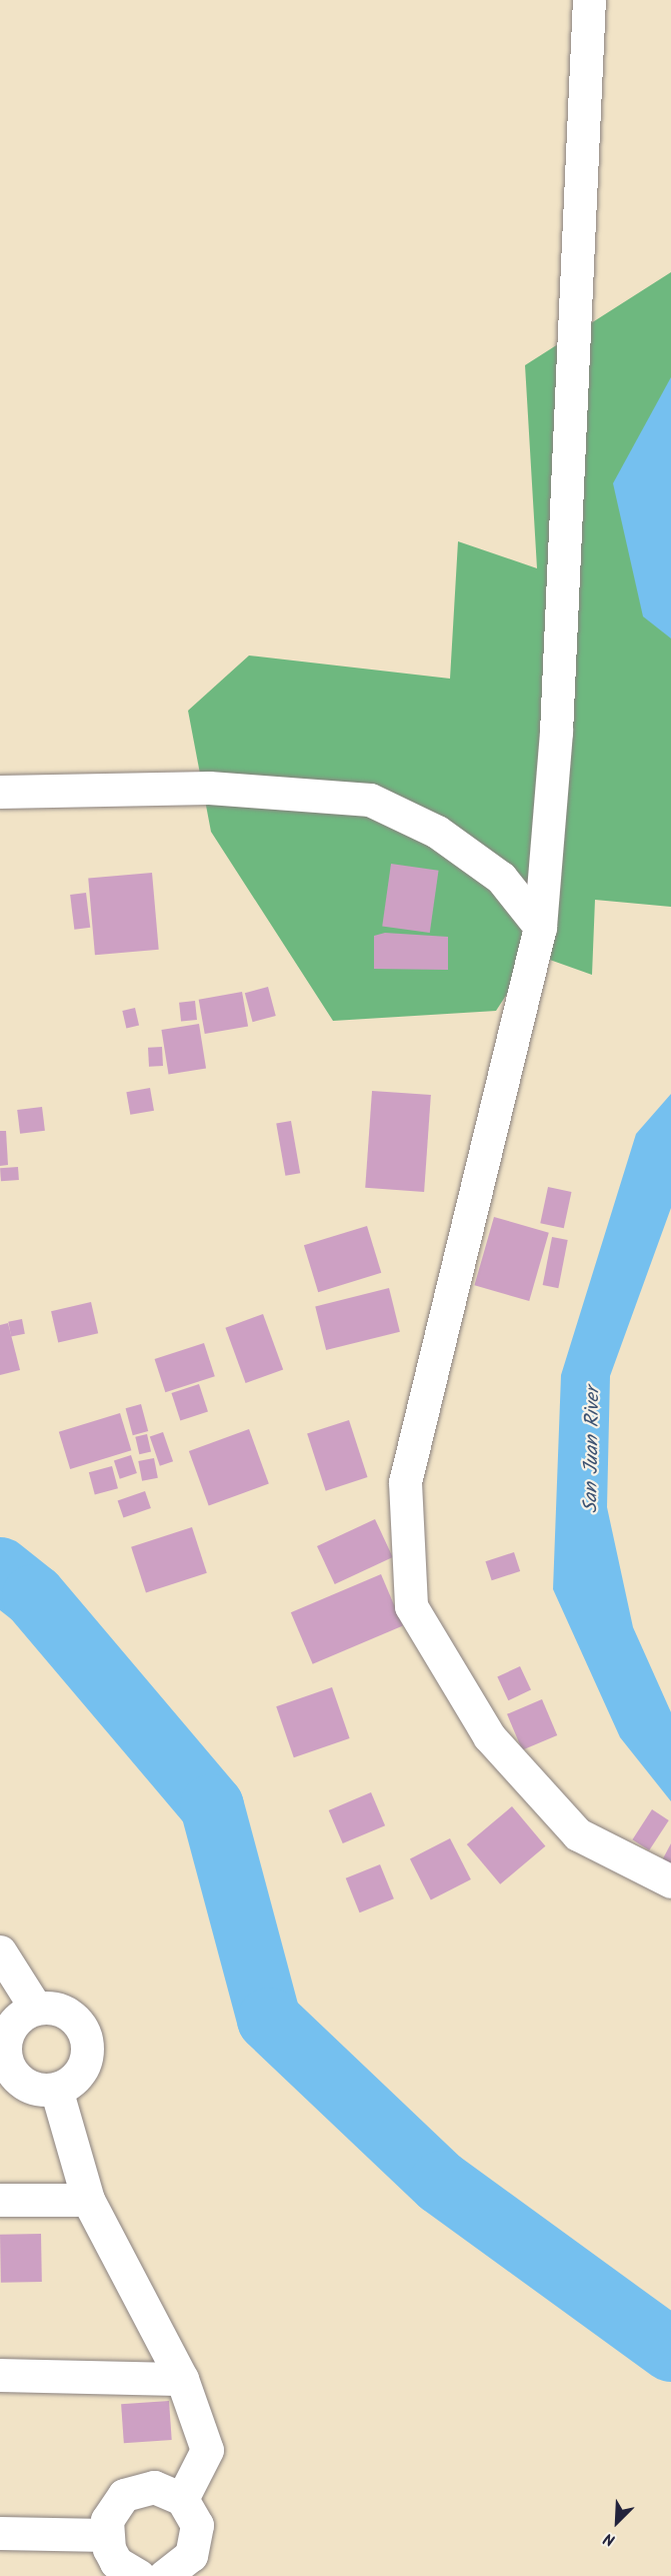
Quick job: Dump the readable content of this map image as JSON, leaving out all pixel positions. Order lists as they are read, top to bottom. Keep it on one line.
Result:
{"water":["San Juan River"],"north":"bottom left"}
